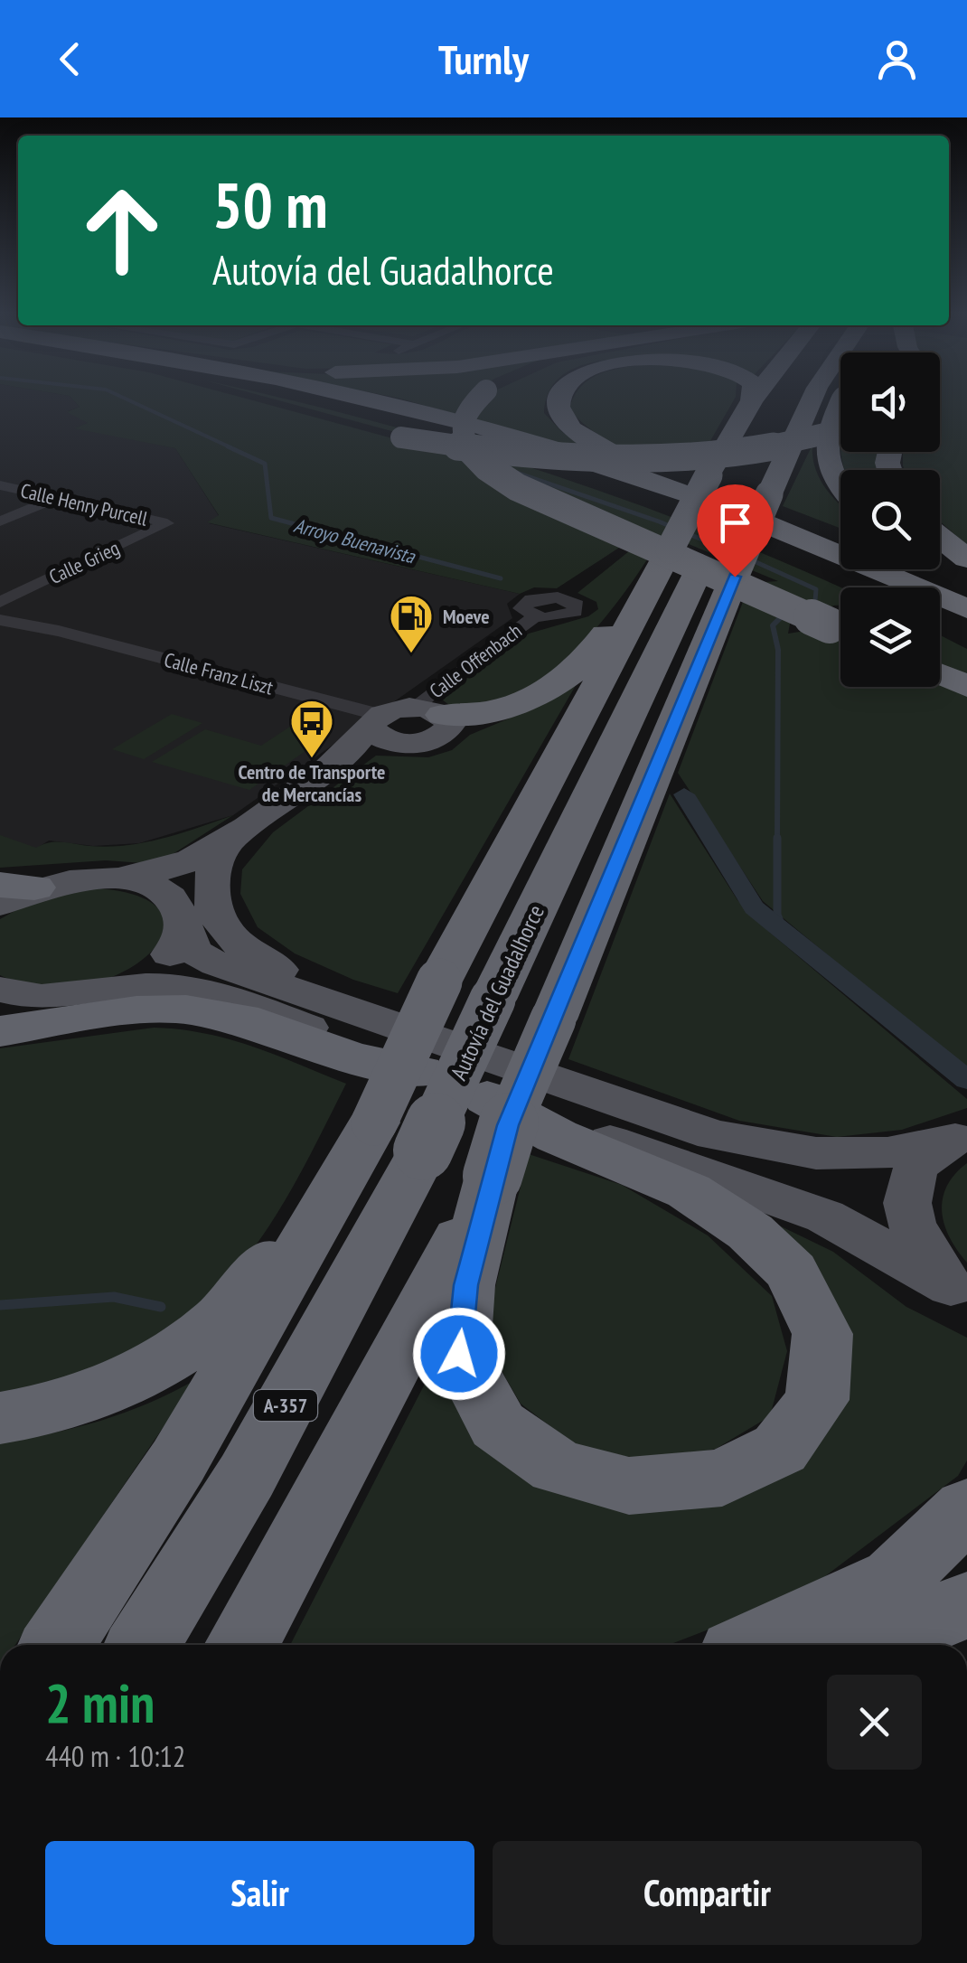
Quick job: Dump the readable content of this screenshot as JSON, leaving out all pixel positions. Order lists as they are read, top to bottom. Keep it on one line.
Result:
{"streets":{"highway":["Autovía del Guadalhorce","A-357"],"street":["Calle Henry Purcell","Calle Grieg","Calle Offenbach","Calle Franz Liszt"]},"crossings":[["Calle Henry Purcell","Calle Grieg"]],"water":["Arroyo Buenavista"],"places":{"fuel station":["Moeve"],"bus stop":["Centro de Transporte de Mercancías"]},"page":{"header":"Turnly","turn":["50 m","Autovía del Guadalhorce"],"heading":["2 min","440 m · 10:12"],"buttons":["Salir","Compartir"]}}
